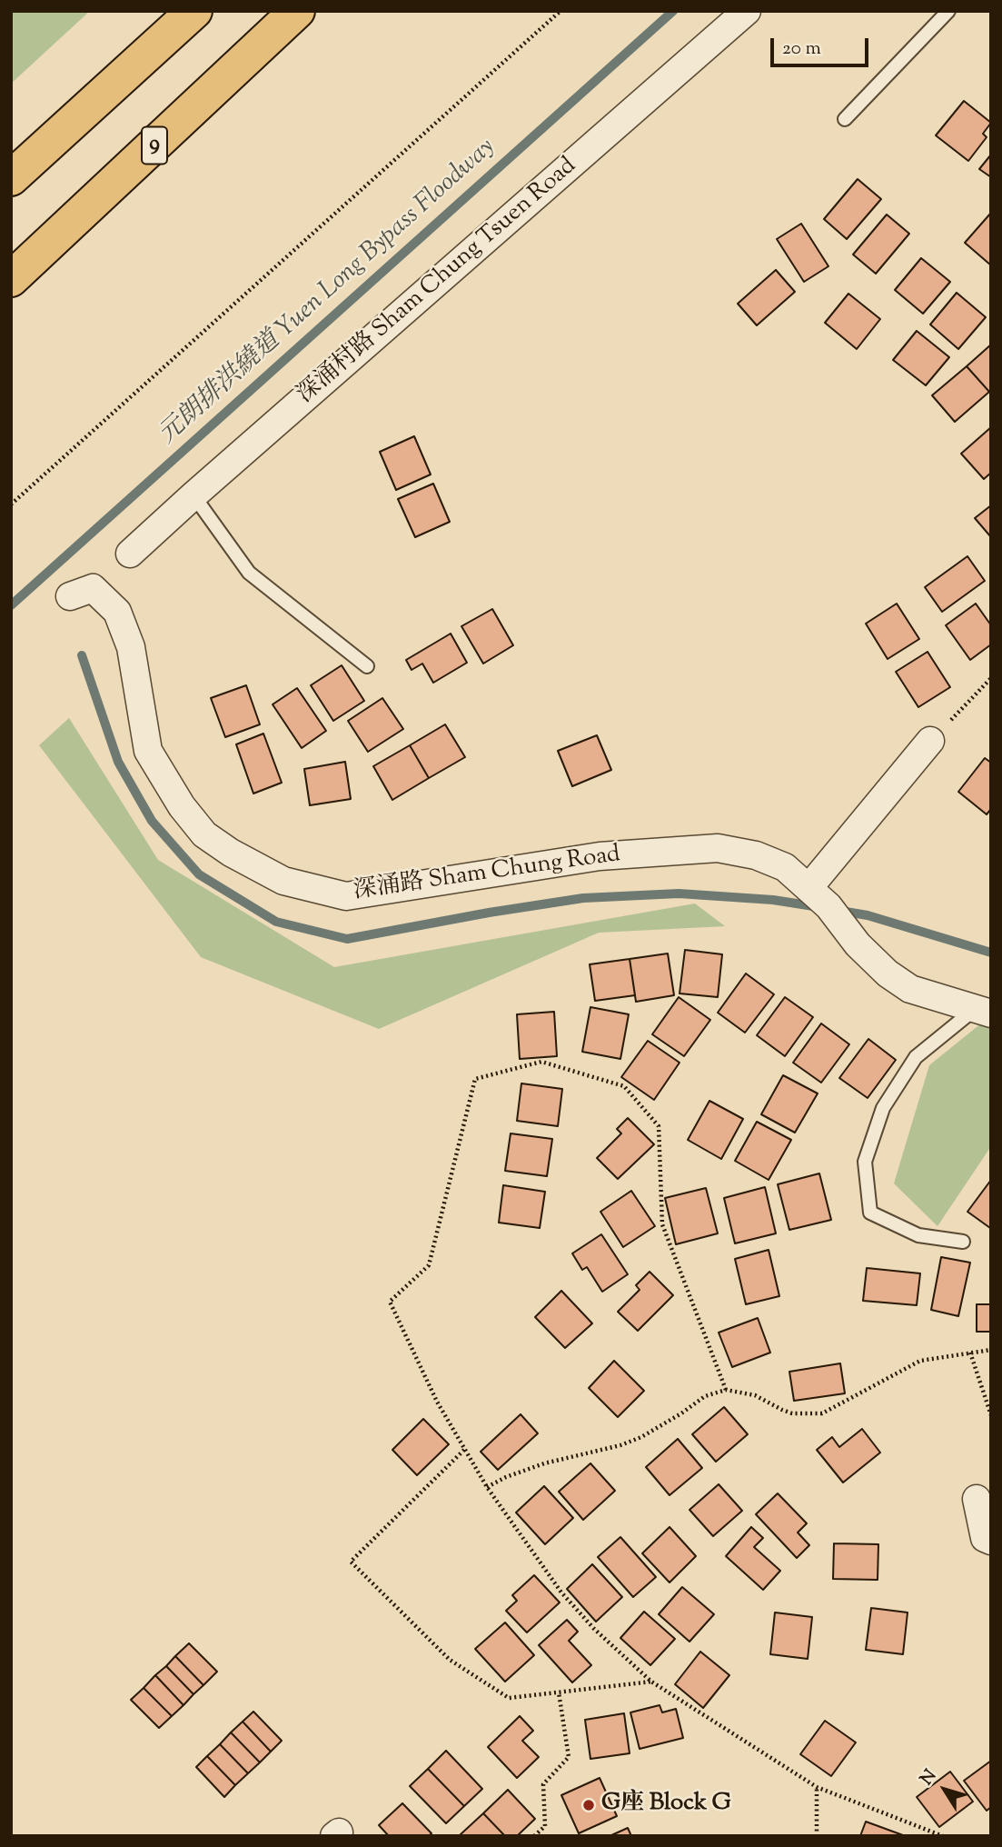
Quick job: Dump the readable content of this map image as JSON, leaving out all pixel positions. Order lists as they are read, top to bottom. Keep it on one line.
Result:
{"streets":{"highway":["9"],"street":["深涌村路 Sham Chung Tsuen Road","深涌路 Sham Chung Road"]},"water":["元朗排洪繞道 Yuen Long Bypass Floodway"],"places":["G座 Block G"],"scale_bar":"20 m","north":"top left"}
